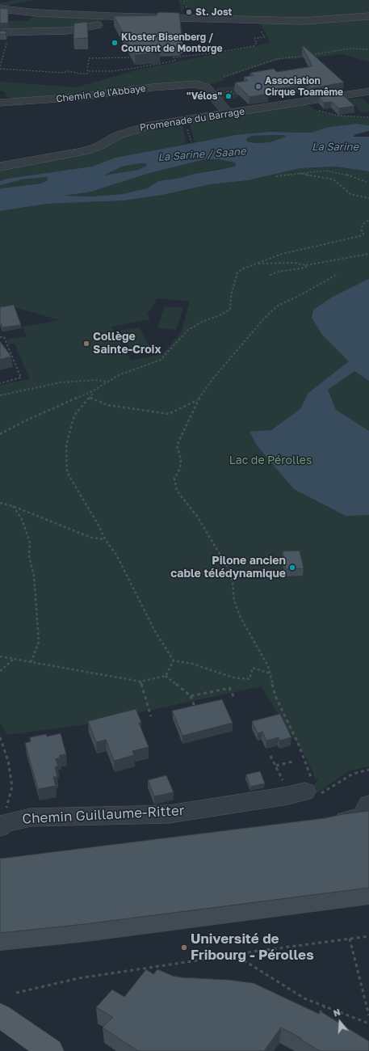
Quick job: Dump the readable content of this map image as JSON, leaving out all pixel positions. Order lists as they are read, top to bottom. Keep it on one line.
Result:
{"streets":{"street":["Chemin de l'Abbaye","Promenade du Barrage","Chemin Guillaume-Ritter"]},"crossings":[["Chemin de l'Abbaye","Promenade du Barrage"]],"water":["La Sarine","La Sarine / Saane"],"parks":["Lac de Pérolles"],"places":["St. Jost","Kloster Bisenberg / Couvent de Montorge","Association Cirque Toamême","\"Vélos\"","Collège Sainte-Croix","Pilone ancien cable télédynamique","Université de Fribourg - Pérolles"],"north":"top"}
